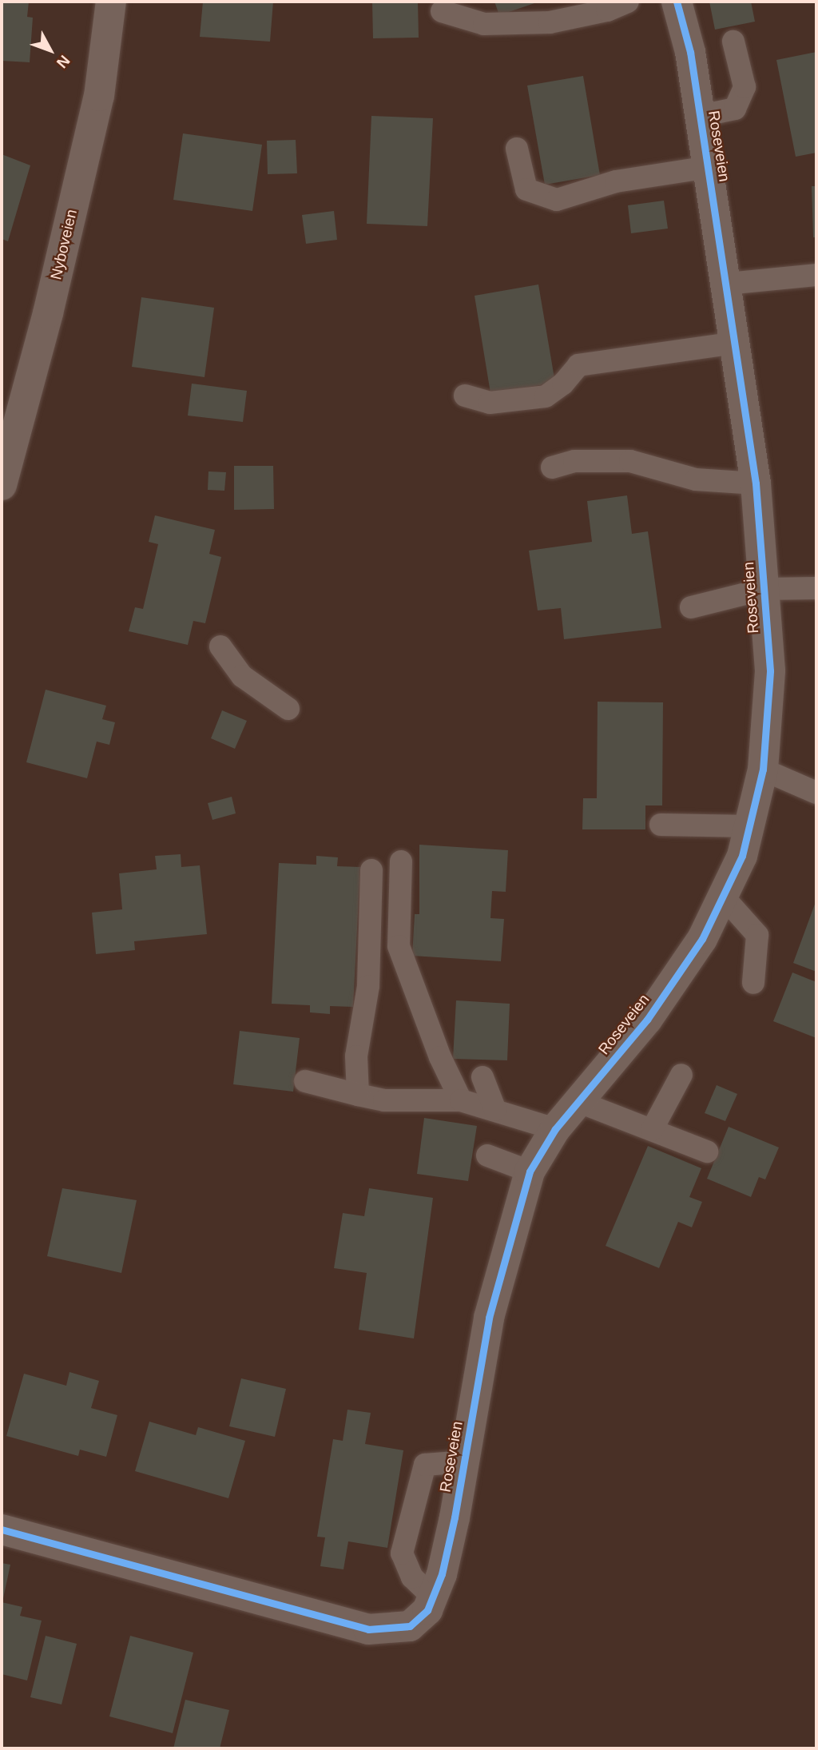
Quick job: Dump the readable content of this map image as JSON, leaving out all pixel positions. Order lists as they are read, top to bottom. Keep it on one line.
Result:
{"streets":{"street":["Roseveien","Nyboveien"]},"north":"bottom right"}
